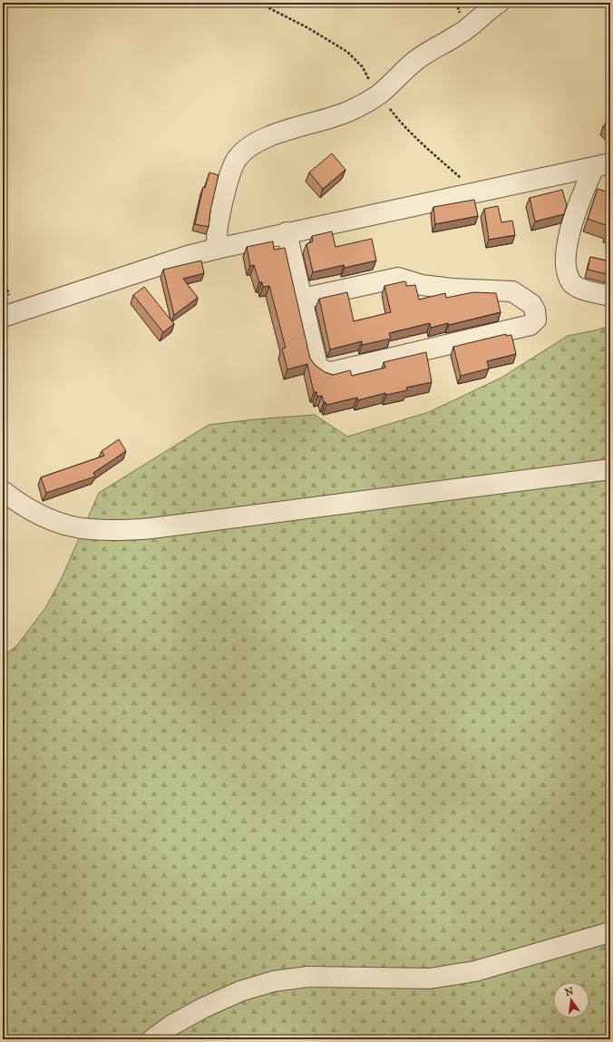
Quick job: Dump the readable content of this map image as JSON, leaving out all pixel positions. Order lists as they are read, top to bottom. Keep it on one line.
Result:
{"north":"top"}
